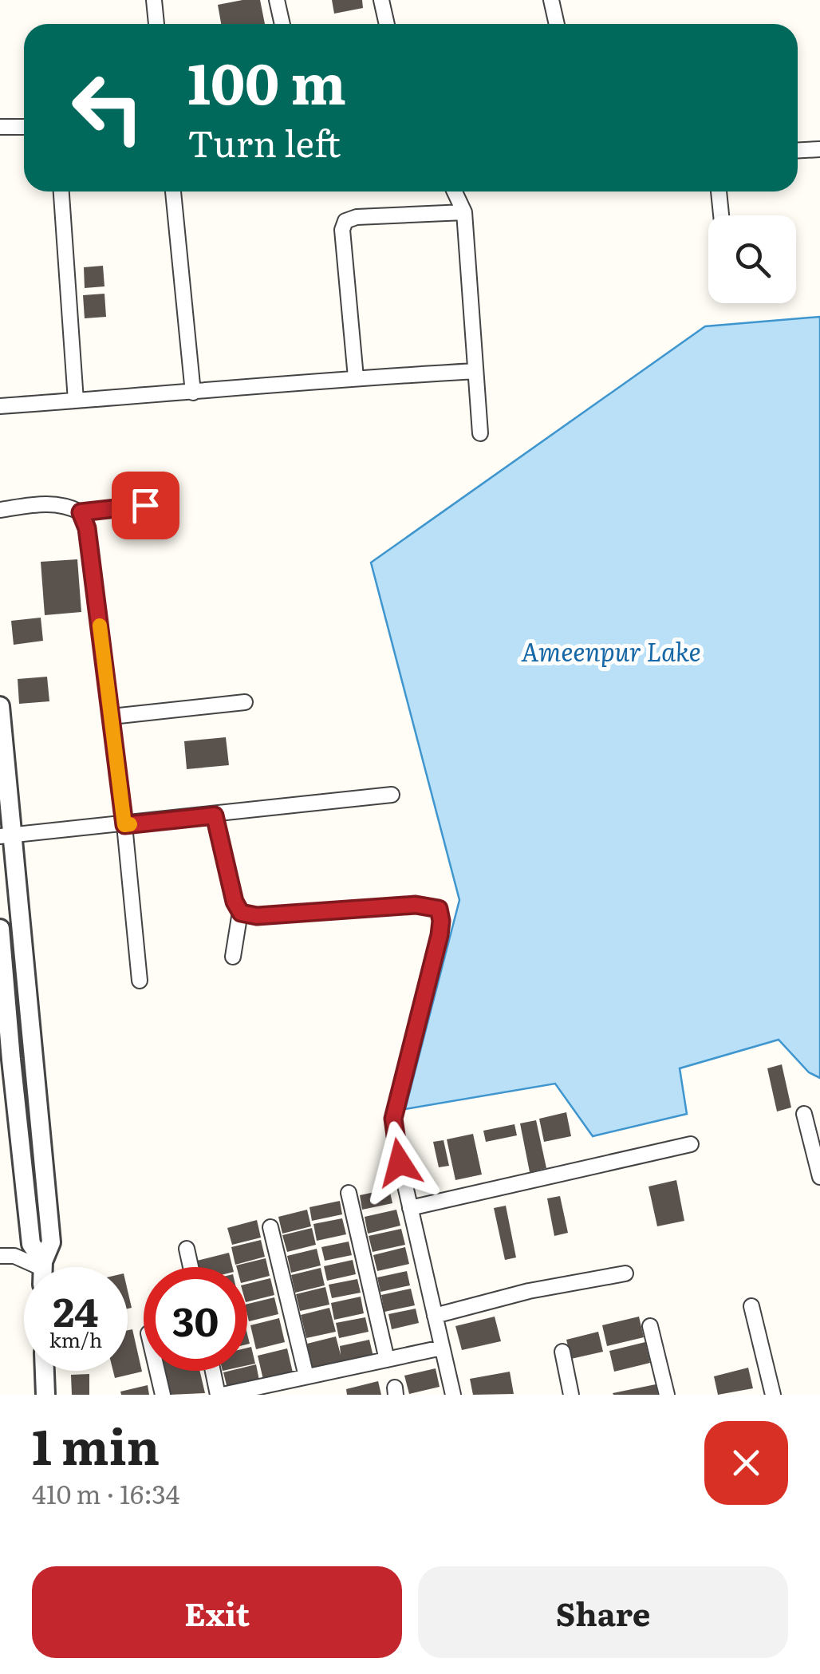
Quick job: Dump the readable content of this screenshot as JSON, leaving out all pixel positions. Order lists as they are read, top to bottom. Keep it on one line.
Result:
{"water":["Ameenpur Lake"],"page":{"turn":["100 m","Turn left"],"speed":"24 km/h","limit":"30","heading":["1 min","410 m · 16:34"],"buttons":["Exit","Share"]}}
